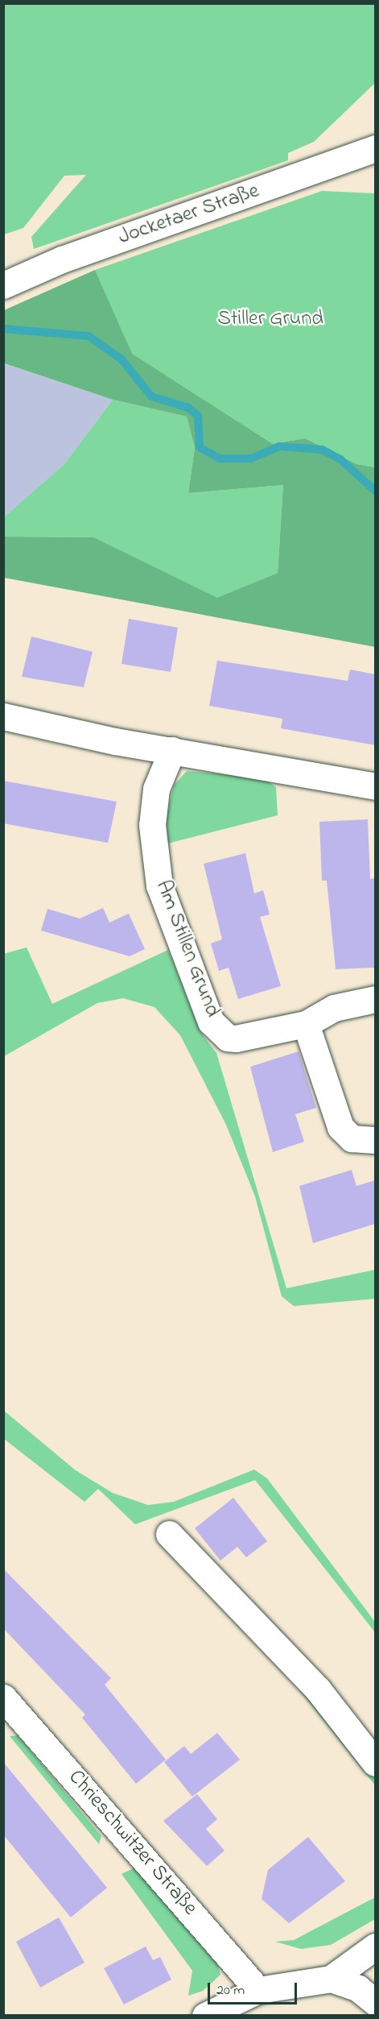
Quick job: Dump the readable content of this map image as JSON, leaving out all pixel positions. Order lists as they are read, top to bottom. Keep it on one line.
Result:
{"streets":{"street":["Jocketaer Straße","Am Stillen Grund","Chrieschwitzer Straße"]},"parks":["Stiller Grund"],"scale_bar":"20 m"}
